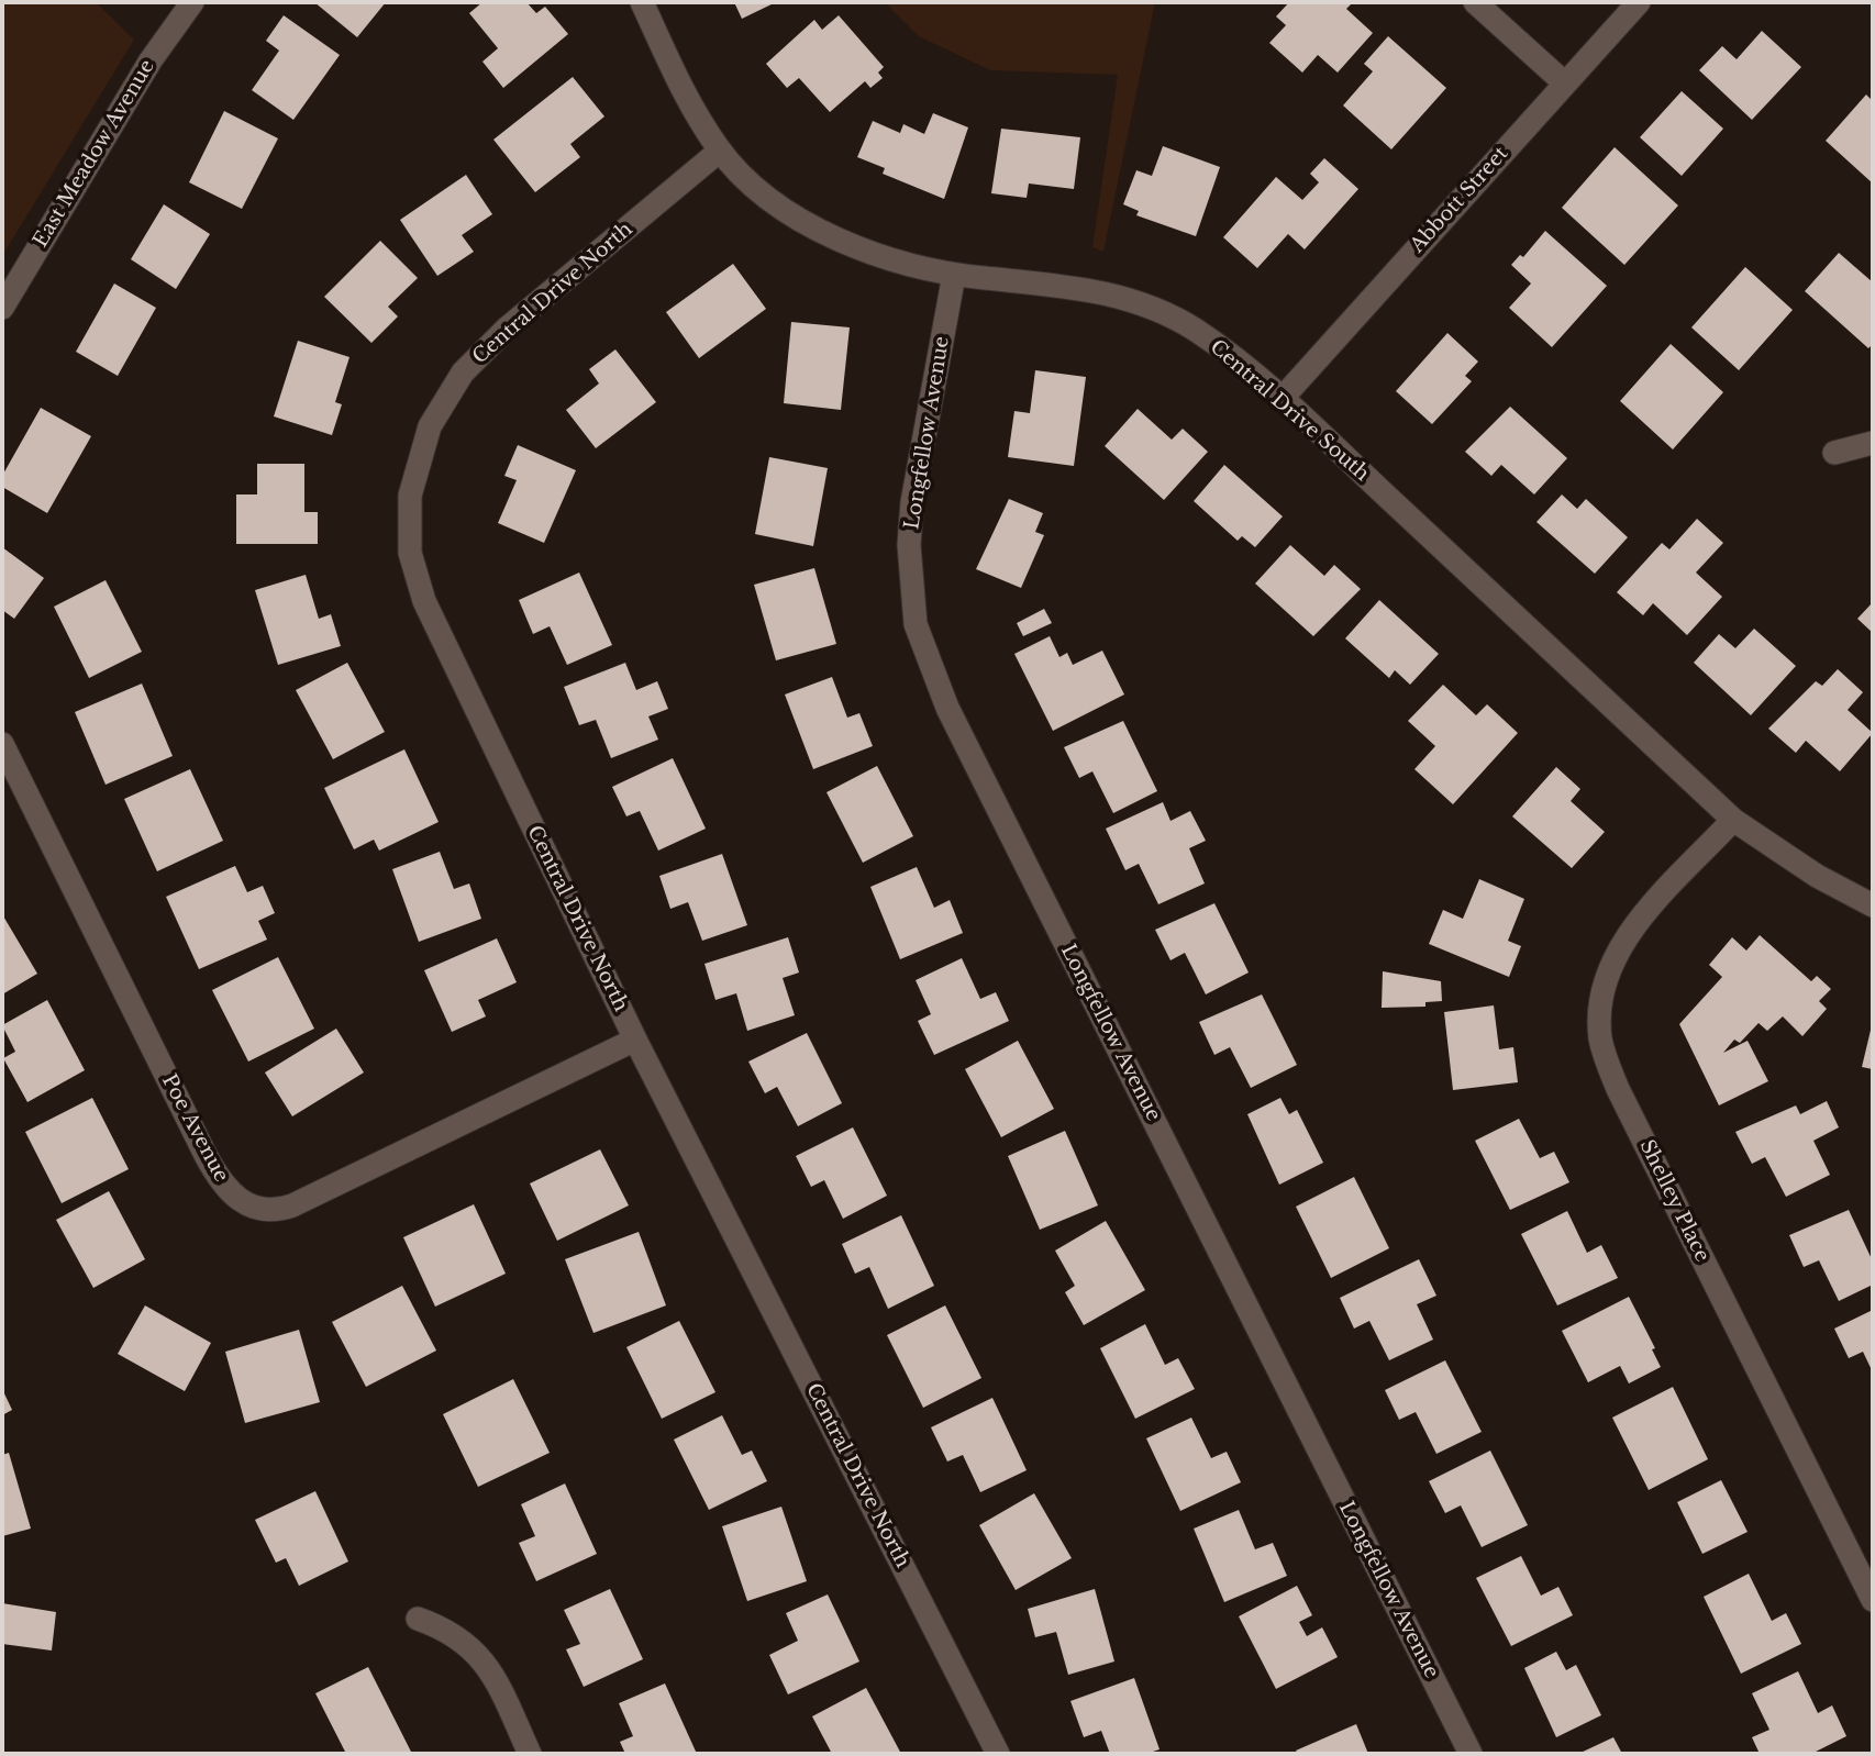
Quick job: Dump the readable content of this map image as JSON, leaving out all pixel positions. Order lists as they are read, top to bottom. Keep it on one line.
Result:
{"streets":{"street":["East Meadow Avenue","Abbott Street","Central Drive North","Central Drive South","Longfellow Avenue","Poe Avenue","Shelley Place"]},"crossings":[["Abbott Street","Central Drive South"],["Central Drive North","Central Drive South"],["Central Drive North","Poe Avenue"],["Central Drive South","Longfellow Avenue"],["Central Drive South","Shelley Place"]]}
